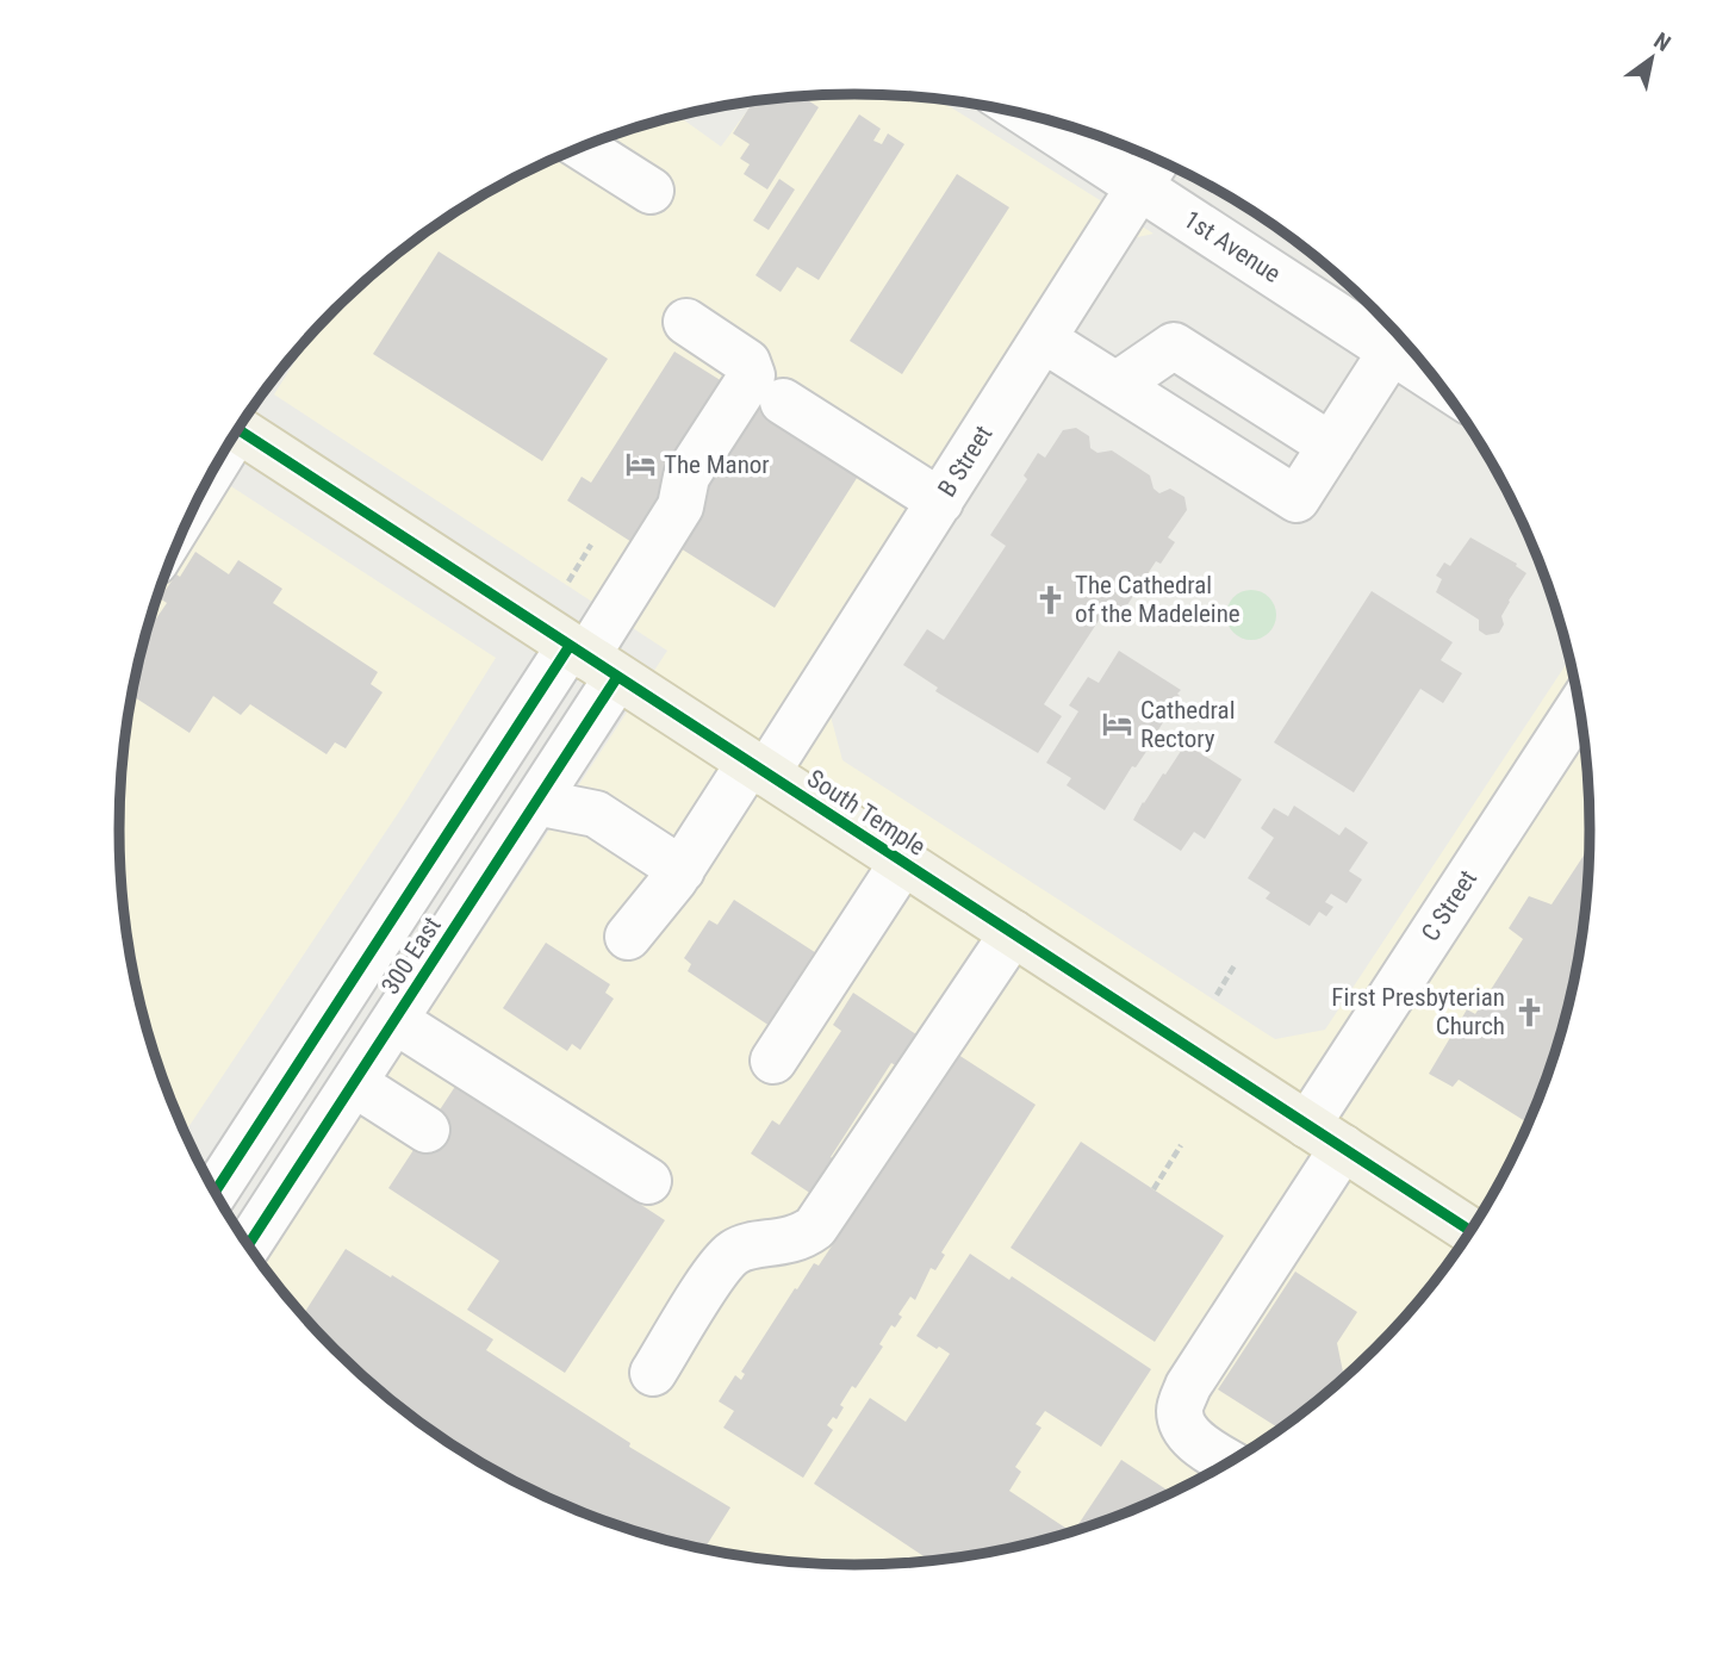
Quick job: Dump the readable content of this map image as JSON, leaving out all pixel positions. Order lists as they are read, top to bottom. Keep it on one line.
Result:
{"streets":{"main road":["South Temple"],"street":["1st Avenue","B Street","C Street","300 East"]},"crossings":[["1st Avenue","B Street"],["B Street","South Temple"],["South Temple","C Street"],["South Temple","300 East"]],"places":{"hotel":["The Manor","Cathedral Rectory"],"church":["The Cathedral of the Madeleine","First Presbyterian Church"]},"north":"top right"}
